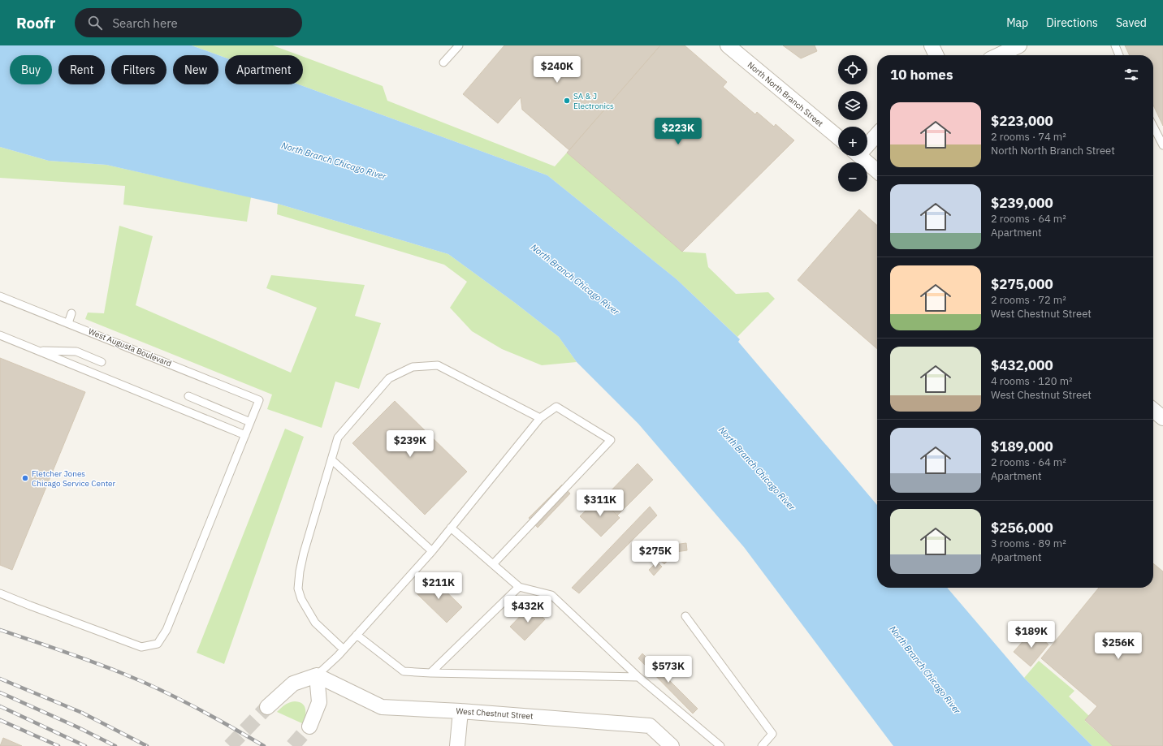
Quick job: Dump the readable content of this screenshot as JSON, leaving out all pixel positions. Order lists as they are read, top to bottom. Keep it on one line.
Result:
{"streets":{"street":["North North Branch Street","West Chestnut Street"],"lane":["West Augusta Boulevard"]},"water":["North Branch Chicago River"],"places":["SA & J Electronics","Fletcher Jones Chicago Service Center"],"page":{"header":"Roofr","search":"Search here","nav":["Map","Directions","Saved"],"map_buttons":["+","−"],"chip":["Buy","Rent","Filters","New","Apartment"],"heading":"10 homes","price":["$240K","$223K","$239K","$311K","$275K","$211K","$432K","$189K","$256K","$573K"],"list":[{"name":"$223,000","note":"2 rooms · 74 m² · North North Branch Street"},{"name":"$239,000","note":"2 rooms · 64 m² · Apartment"},{"name":"$275,000","note":"2 rooms · 72 m² · West Chestnut Street"},{"name":"$432,000","note":"4 rooms · 120 m² · West Chestnut Street"},{"name":"$189,000","note":"2 rooms · 64 m² · Apartment"},{"name":"$256,000","note":"3 rooms · 89 m² · Apartment"}]}}
